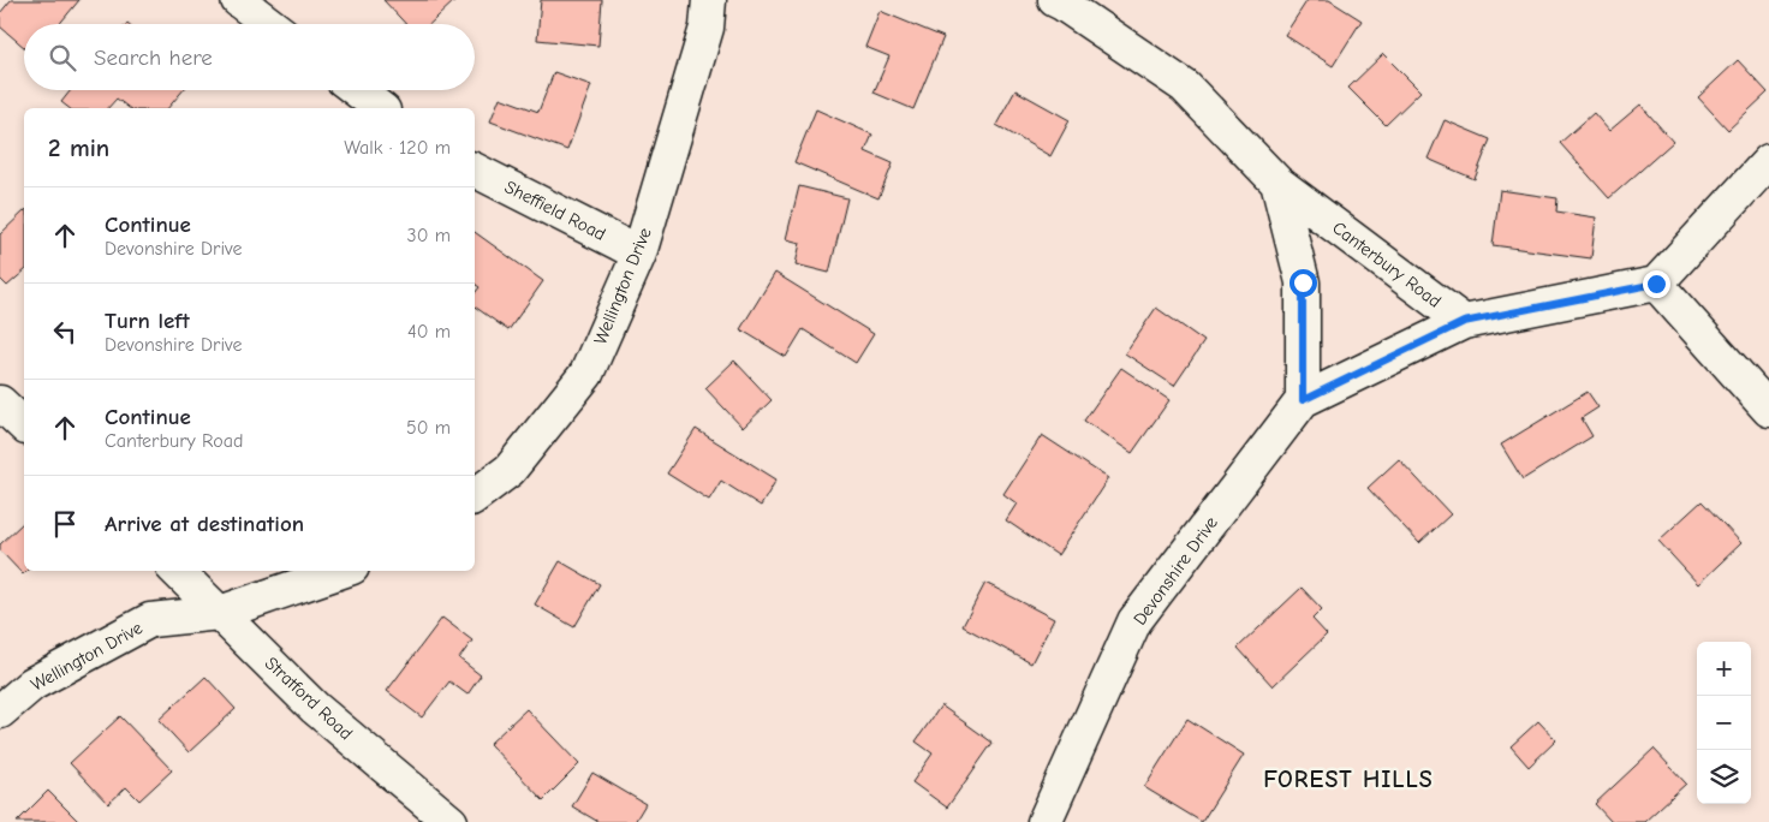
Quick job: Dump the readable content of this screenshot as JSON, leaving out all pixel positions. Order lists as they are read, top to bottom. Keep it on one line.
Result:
{"streets":{"street":["Sheffield Road","Canterbury Road","Wellington Drive","Devonshire Drive","Stratford Road"]},"crossings":[["Sheffield Road","Wellington Drive"],["Canterbury Road","Devonshire Drive"],["Wellington Drive","Stratford Road"]],"districts":["FOREST HILLS"],"page":{"search":"Search here","heading":["2 min","Walk · 120 m"],"list":[["Continue","Devonshire Drive","30 m"],["Turn left","Devonshire Drive","40 m"],["Continue","Canterbury Road","50 m"],"Arrive at destination"],"map_buttons":["+","−"]}}
